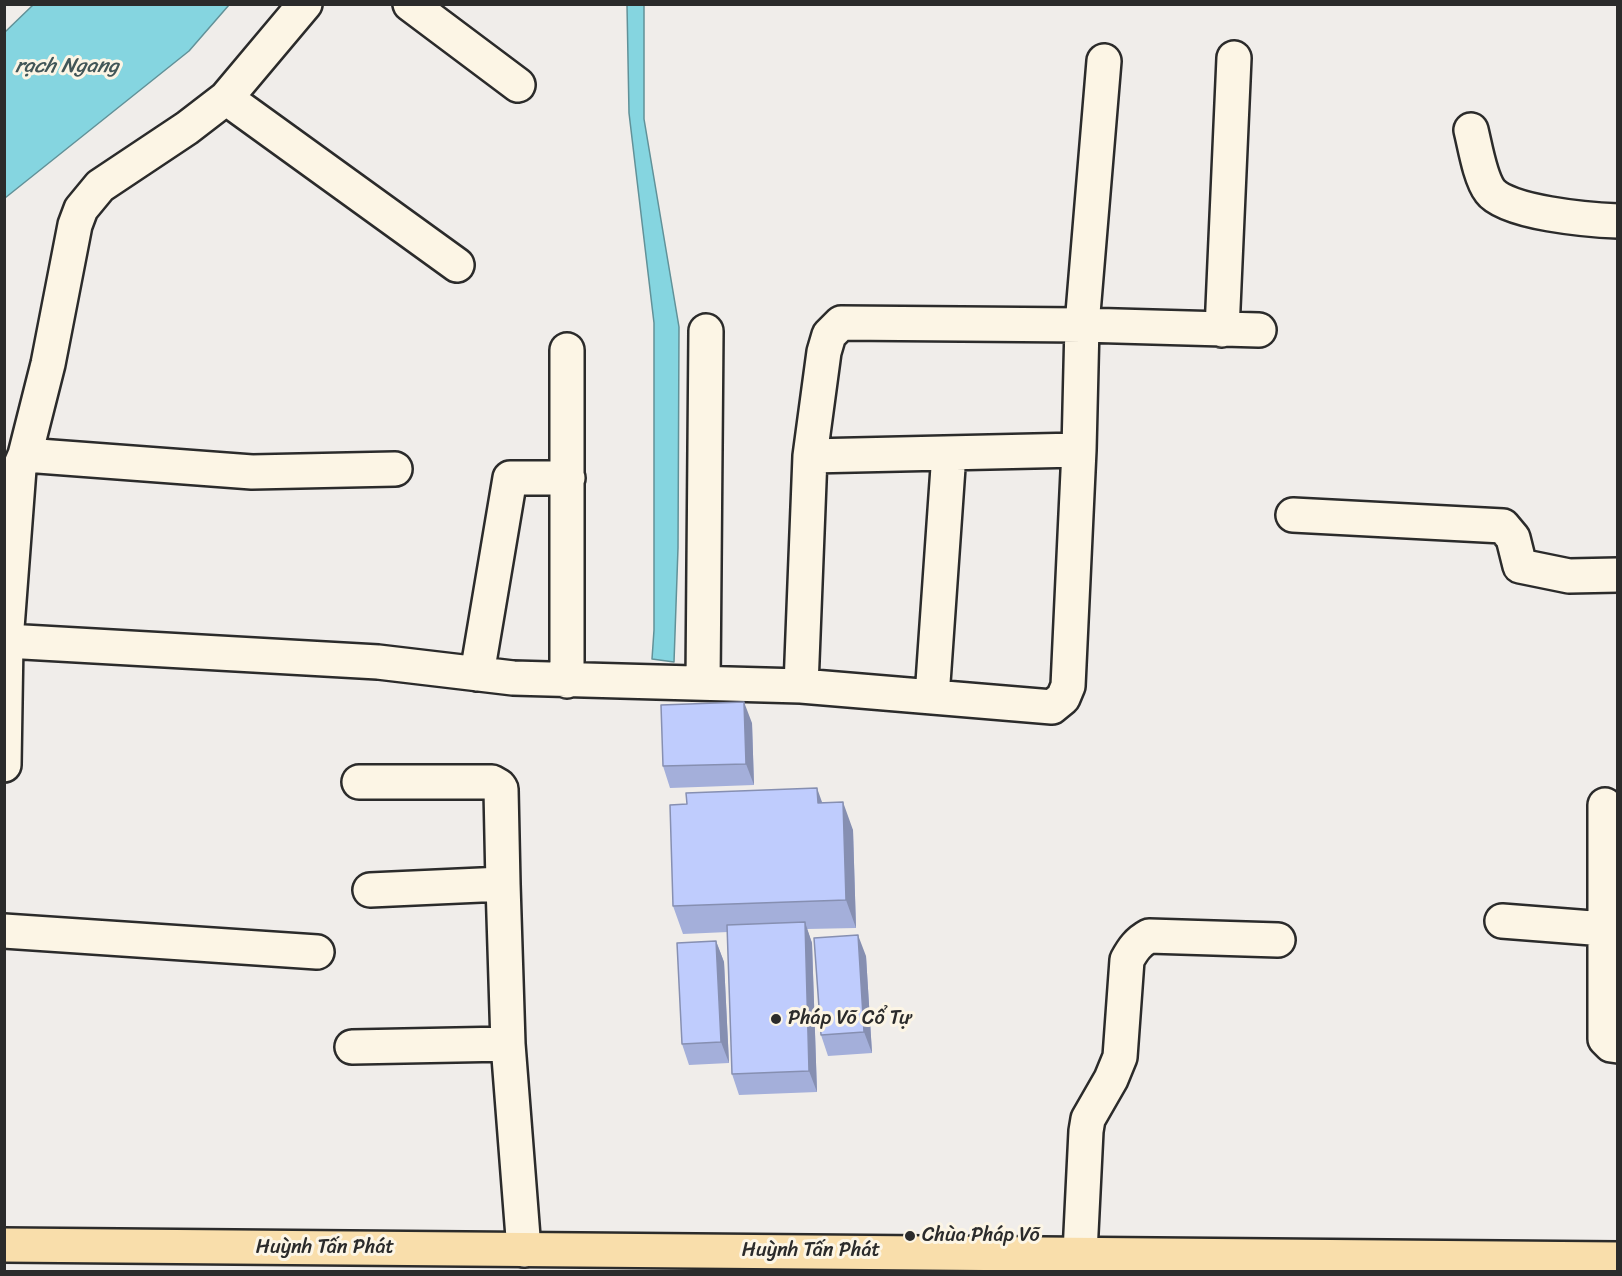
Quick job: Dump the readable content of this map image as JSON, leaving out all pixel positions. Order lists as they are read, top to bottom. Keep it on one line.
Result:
{"streets":{"main road":["Huỳnh Tấn Phát"]},"water":["rạch Ngang"],"places":["Pháp Võ Cổ Tự","Chùa Pháp Võ"]}
